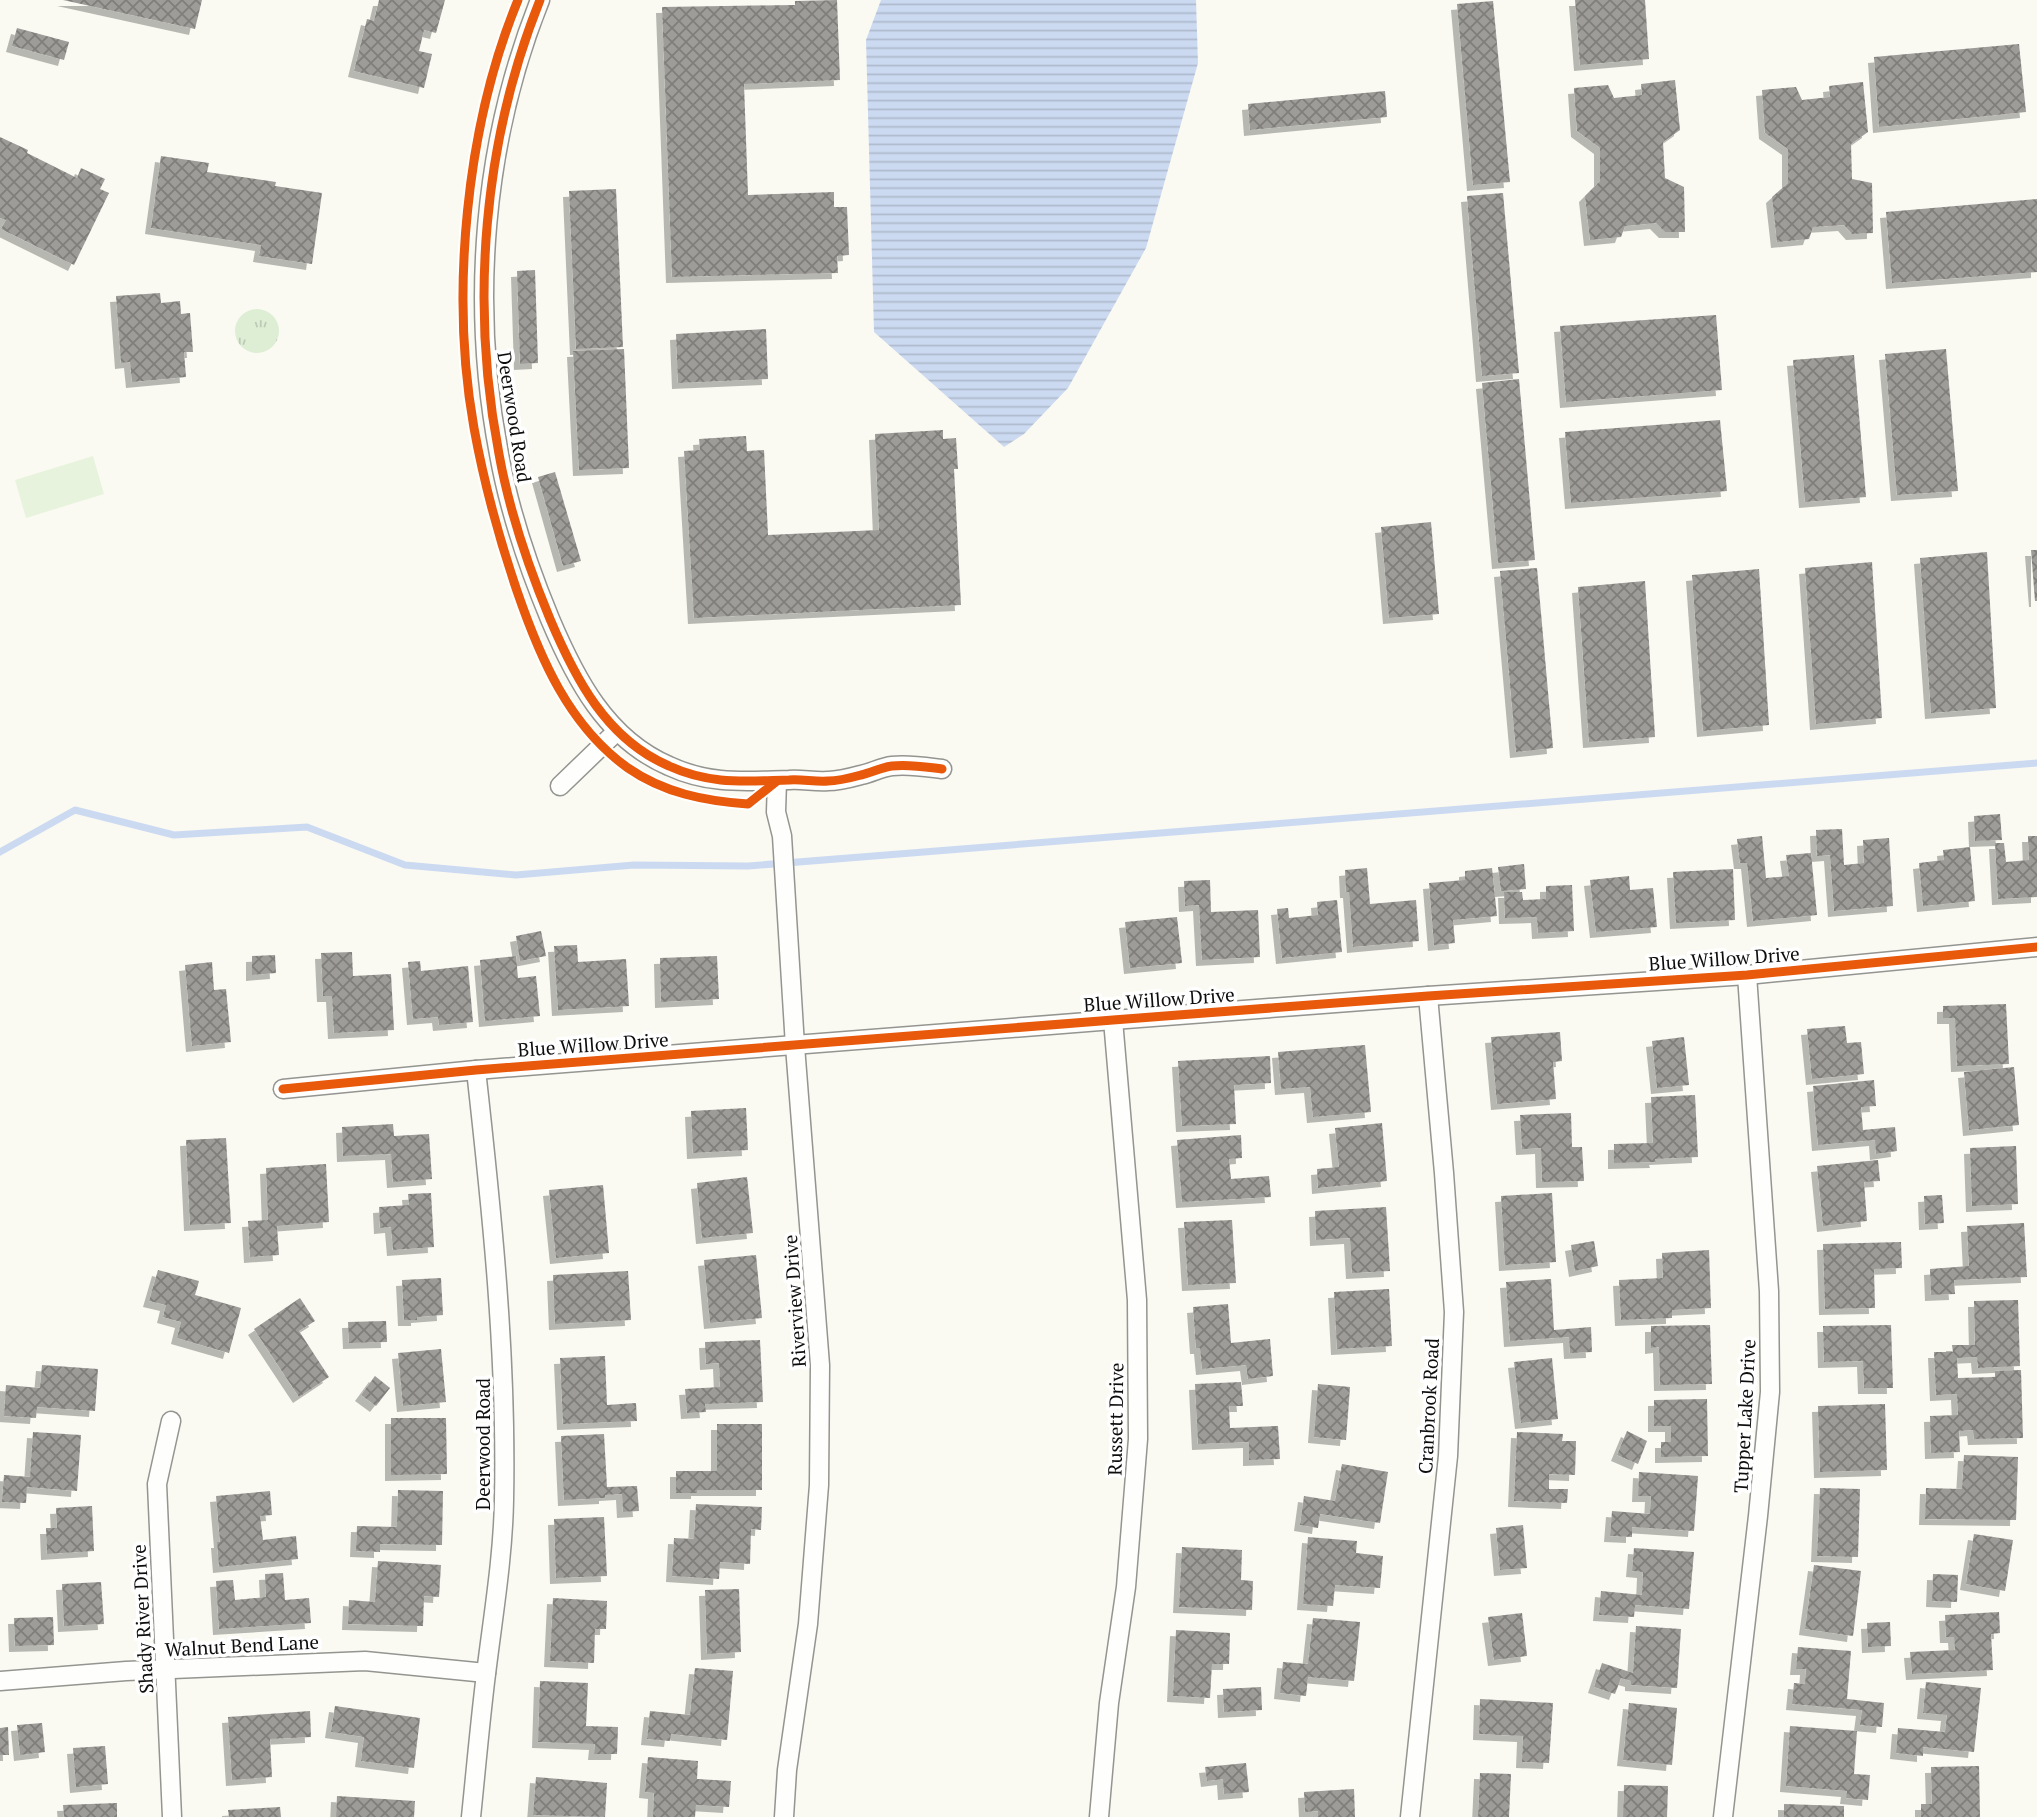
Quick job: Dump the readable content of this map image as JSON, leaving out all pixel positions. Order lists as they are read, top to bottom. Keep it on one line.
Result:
{"streets":{"street":["Deerwood Road","Blue Willow Drive","Riverview Drive","Cranbrook Road","Tupper Lake Drive","Russett Drive","Shady River Drive","Walnut Bend Lane"]},"crossings":[["Deerwood Road","Blue Willow Drive"],["Deerwood Road","Riverview Drive"],["Deerwood Road","Walnut Bend Lane"],["Blue Willow Drive","Riverview Drive"],["Blue Willow Drive","Cranbrook Road"],["Blue Willow Drive","Tupper Lake Drive"],["Blue Willow Drive","Russett Drive"],["Shady River Drive","Walnut Bend Lane"]]}
